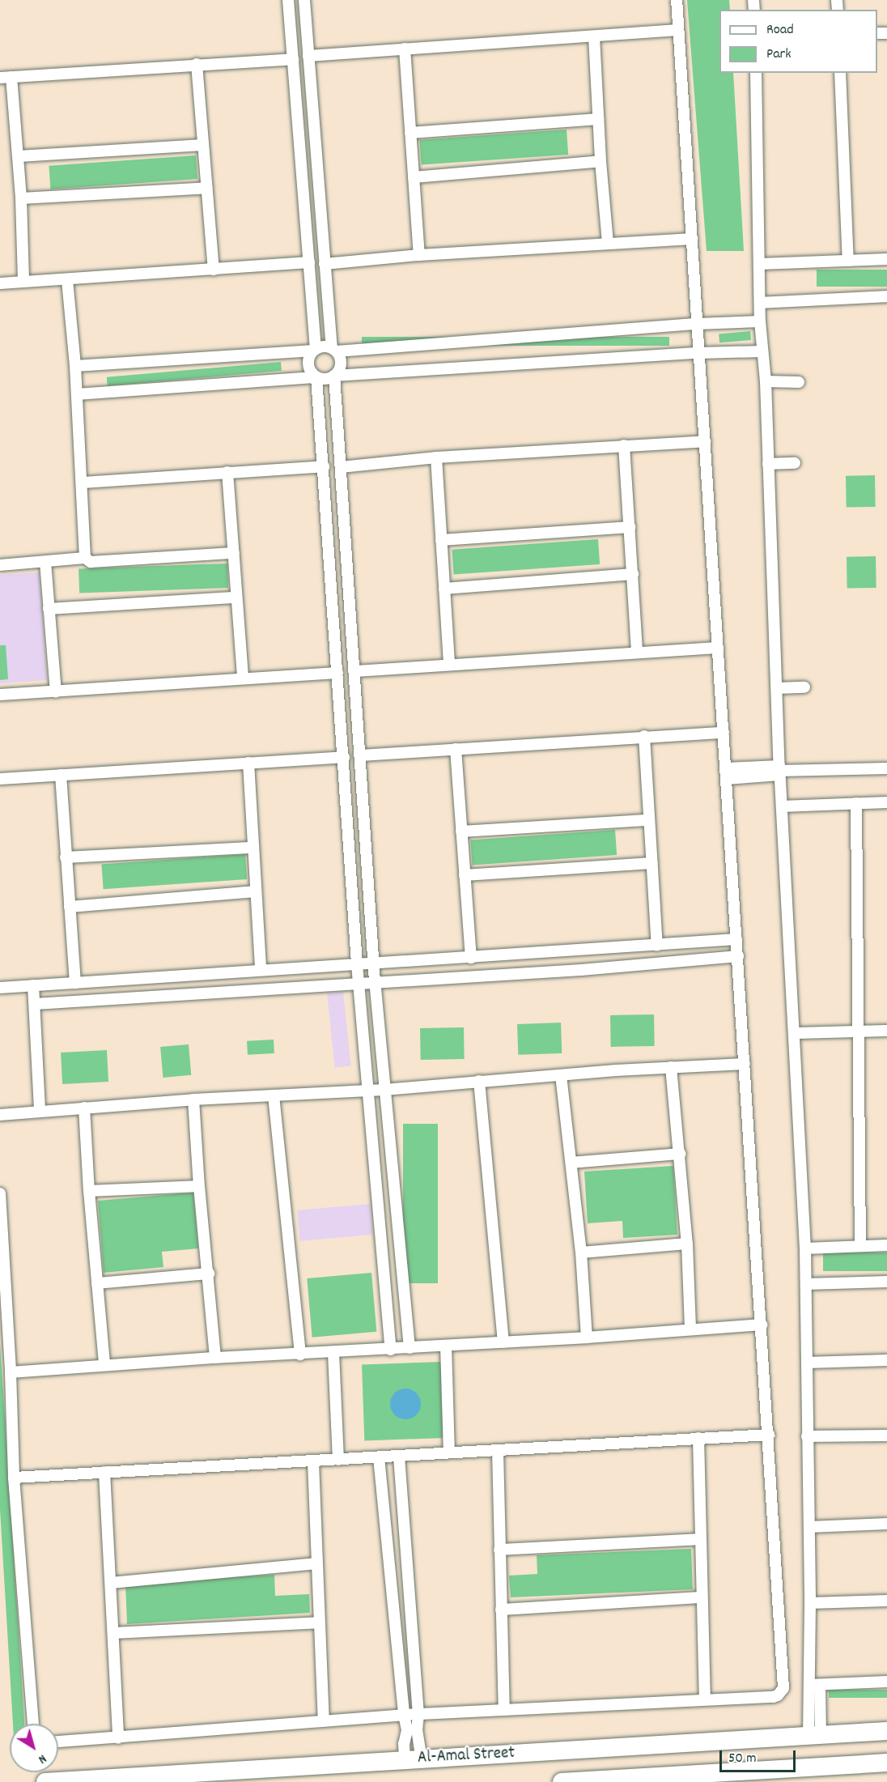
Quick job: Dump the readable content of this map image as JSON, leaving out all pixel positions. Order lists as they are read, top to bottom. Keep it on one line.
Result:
{"streets":{"main road":["Al-Amal Street"]},"legend":["Road","Park"],"scale_bar":"50 m","north":"bottom right"}
